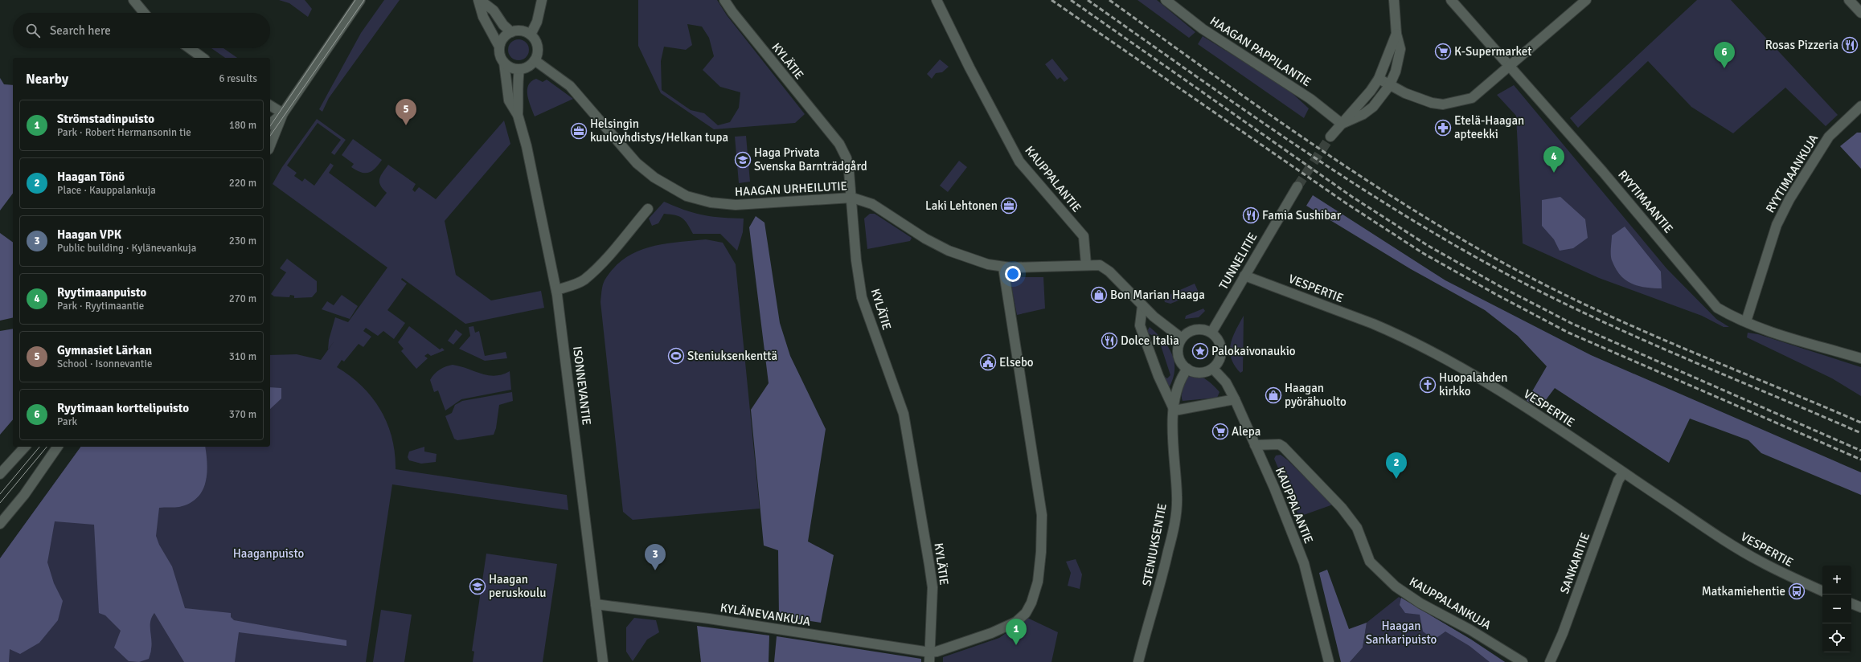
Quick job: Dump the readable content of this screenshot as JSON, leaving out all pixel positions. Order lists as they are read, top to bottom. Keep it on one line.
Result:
{"streets":{"street":["HAAGAN PAPPILANTIE","KYLÄTIE","RYYTIMAANKUJA","KAUPPALANTIE","HAAGAN URHEILUTIE","RYYTIMAANTIE","TUNNELITIE","VESPERTIE","ISONNEVANTIE","STENIUKSENTIE","SANKARITIE","KAUPPALANKUJA","KYLÄNEVANKUJA"]},"crossings":[["KYLÄTIE","HAAGAN URHEILUTIE"],["KYLÄTIE","KYLÄNEVANKUJA"],["RYYTIMAANKUJA","RYYTIMAANTIE"],["KAUPPALANTIE","HAAGAN URHEILUTIE"],["KAUPPALANTIE","TUNNELITIE"],["KAUPPALANTIE","STENIUKSENTIE"],["KAUPPALANTIE","KAUPPALANKUJA"],["HAAGAN URHEILUTIE","ISONNEVANTIE"],["TUNNELITIE","VESPERTIE"],["TUNNELITIE","STENIUKSENTIE"],["VESPERTIE","SANKARITIE"],["ISONNEVANTIE","KYLÄNEVANKUJA"]],"parks":["Haaganpuisto","Haagan Sankaripuisto"],"places":{"restaurant":["Rosas Pizzeria","Famia Sushibar","Dolce Italia"],"supermarket":["K-Supermarket","Alepa"],"pharmacy":["Etelä-Haagan apteekki"],"office":["Helsingin kuuloyhdistys/Helkan tupa","Laki Lehtonen"],"school or university":["Haga Privata Svenska Barnträdgård","Haagan peruskoulu"],"shop":["Bon Marian Haaga","Haagan pyörähuolto"],"place":["Palokaivonaukio"],"sports":["Steniuksenkenttä"],"public building":["Elsebo"],"church":["Huopalahden kirkko"],"bus stop":["Matkamiehentie"]},"page":{"search":"Search here","pins":["6","5","4","2","3","1"],"heading":["Nearby","6 results"],"list":[{"mark":"1","name":"Strömstadinpuisto","note":"Park · Robert Hermansonin tie","value":"180 m"},{"mark":"2","name":"Haagan Tönö","note":"Place · Kauppalankuja","value":"220 m"},{"mark":"3","name":"Haagan VPK","note":"Public building · Kylänevankuja","value":"230 m"},{"mark":"4","name":"Ryytimaanpuisto","note":"Park · Ryytimaantie","value":"270 m"},{"mark":"5","name":"Gymnasiet Lärkan","note":"School · Isonnevantie","value":"310 m"},{"mark":"6","name":"Ryytimaan korttelipuisto","note":"Park","value":"370 m"}],"map_buttons":["+","−"]}}
